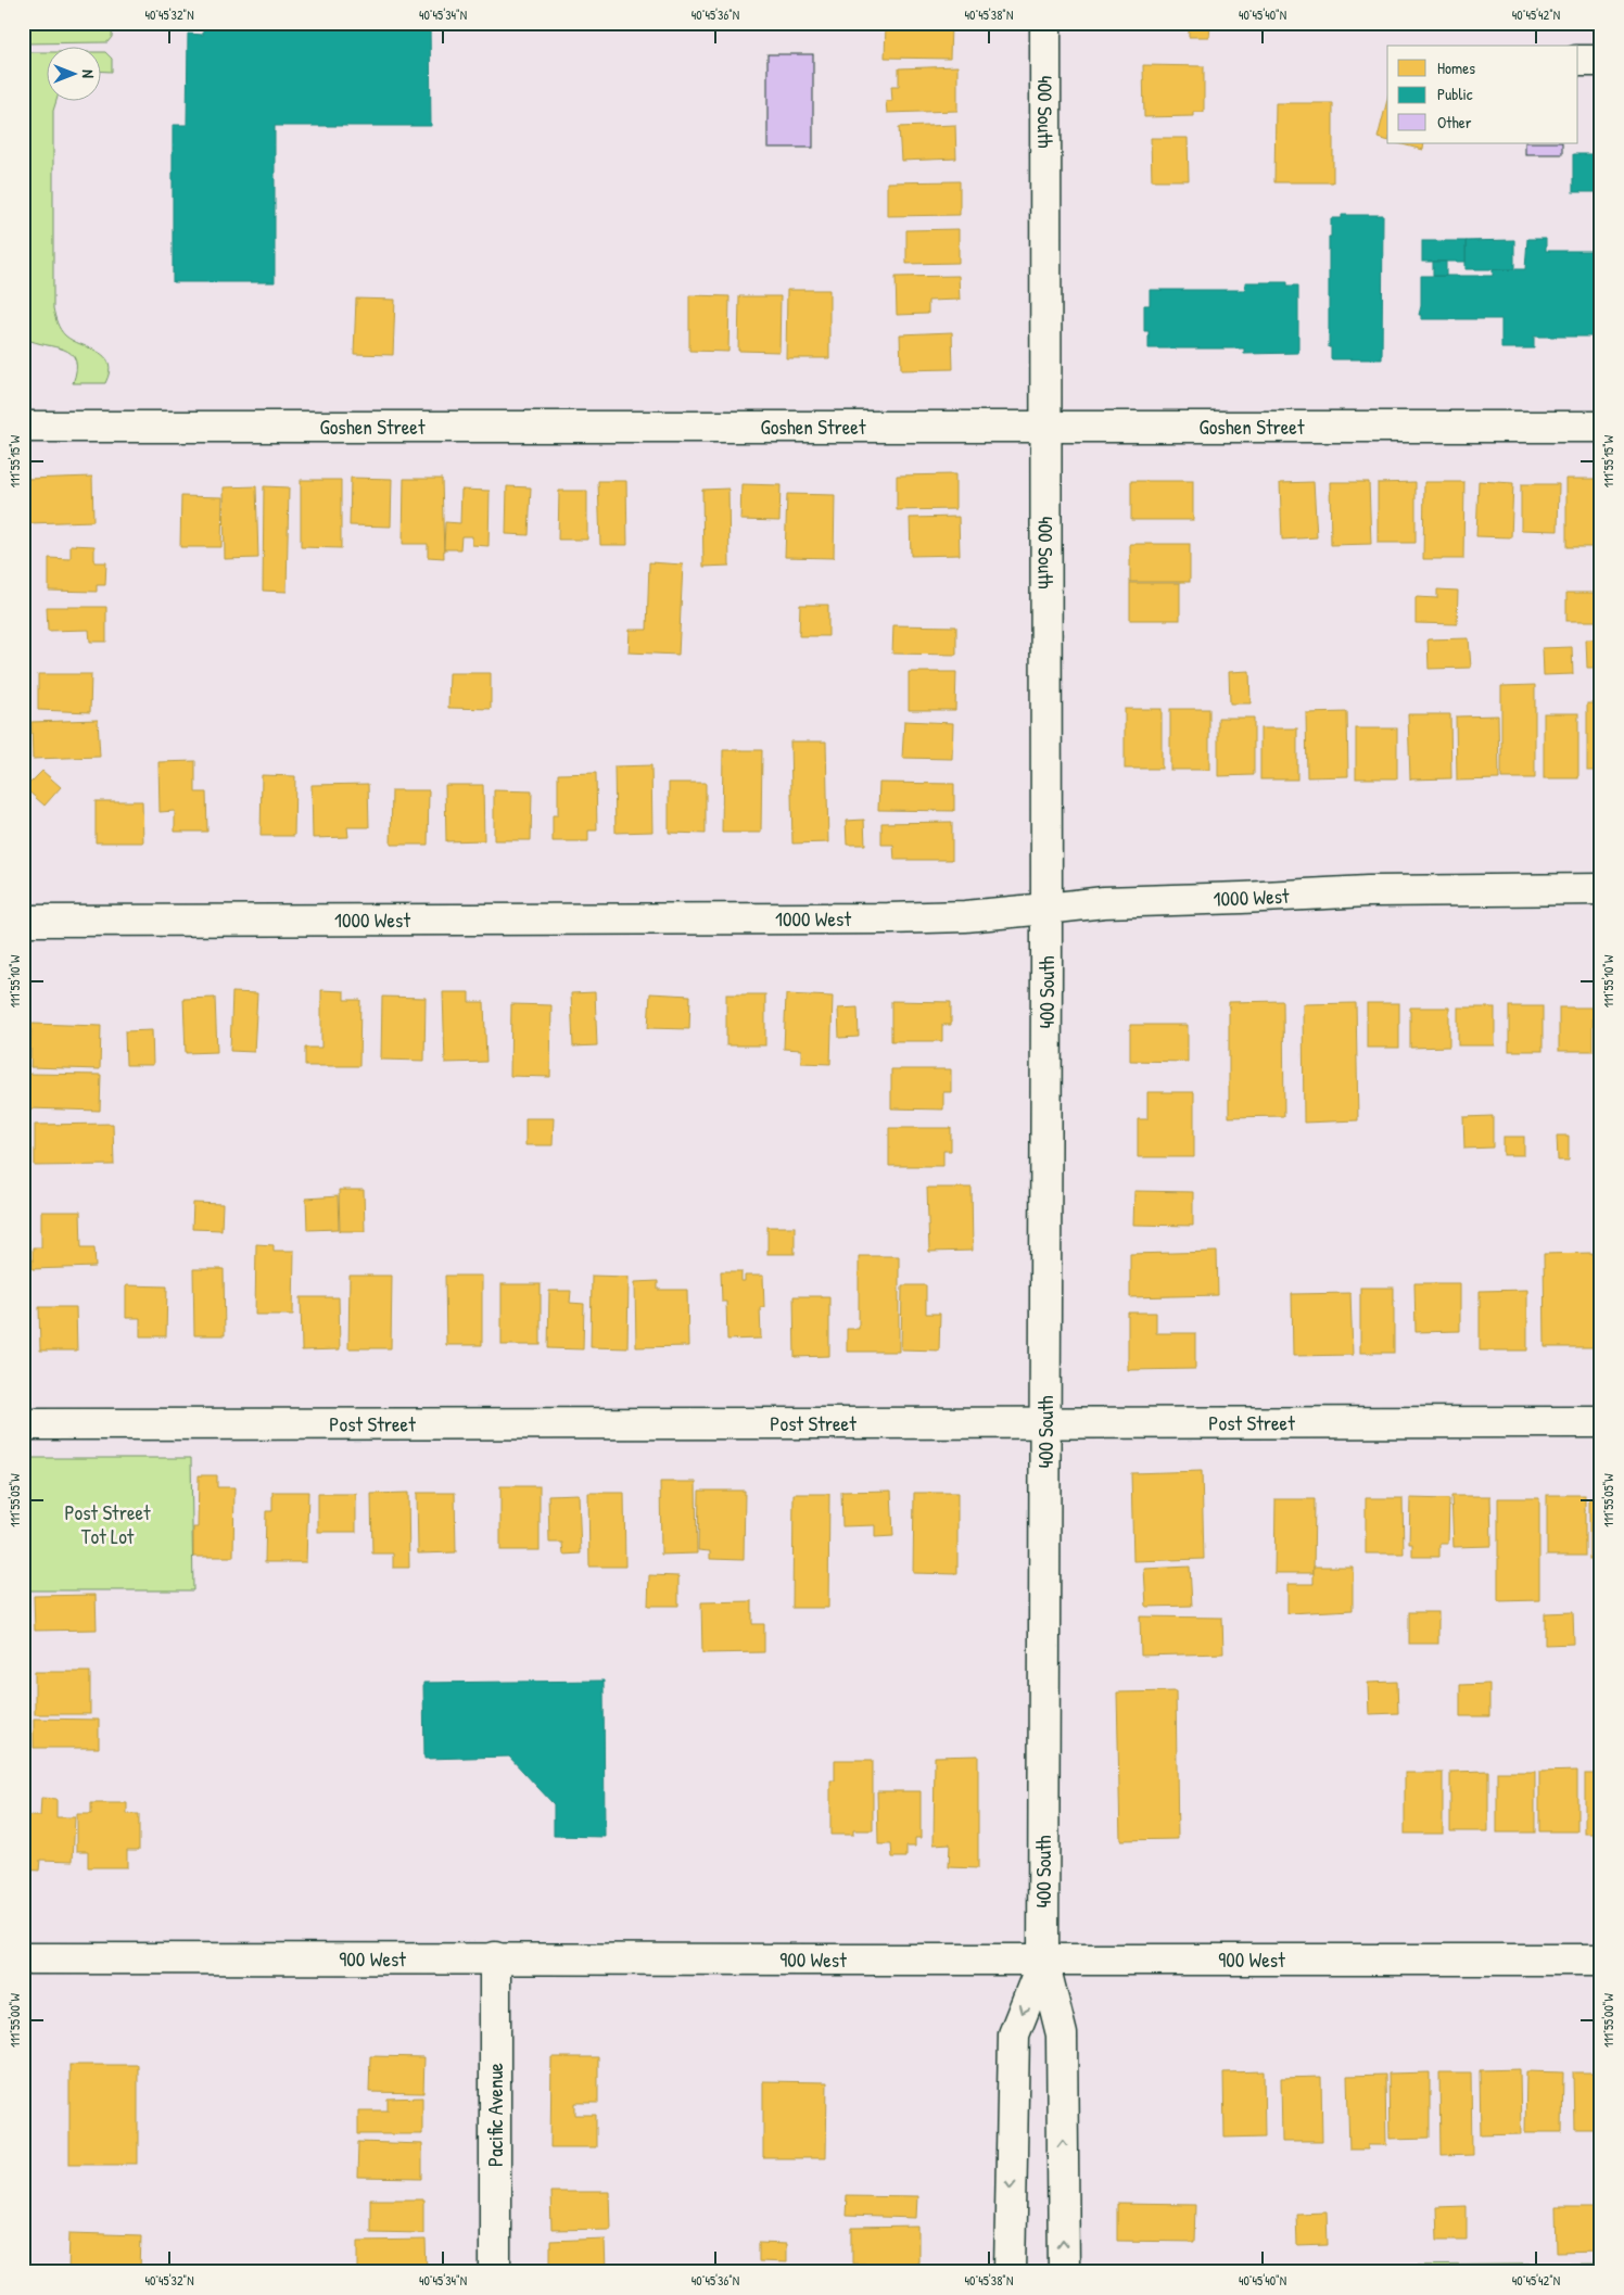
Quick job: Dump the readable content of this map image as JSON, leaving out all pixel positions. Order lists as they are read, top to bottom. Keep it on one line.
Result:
{"streets":{"street":["400 South","Goshen Street","1000 West","Post Street","900 West","Pacific Avenue"]},"crossings":[["400 South","Goshen Street"],["400 South","1000 West"],["400 South","Post Street"],["400 South","900 West"],["900 West","Pacific Avenue"]],"parks":["Post Street Tot Lot"],"legend":["Homes","Public","Other"],"north":"right","coordinates":["40°45'32\"N","40°45'34\"N","40°45'36\"N","40°45'38\"N","40°45'40\"N","40°45'42\"N","111°55'15\"W","111°55'10\"W","111°55'05\"W","111°55'00\"W"]}
